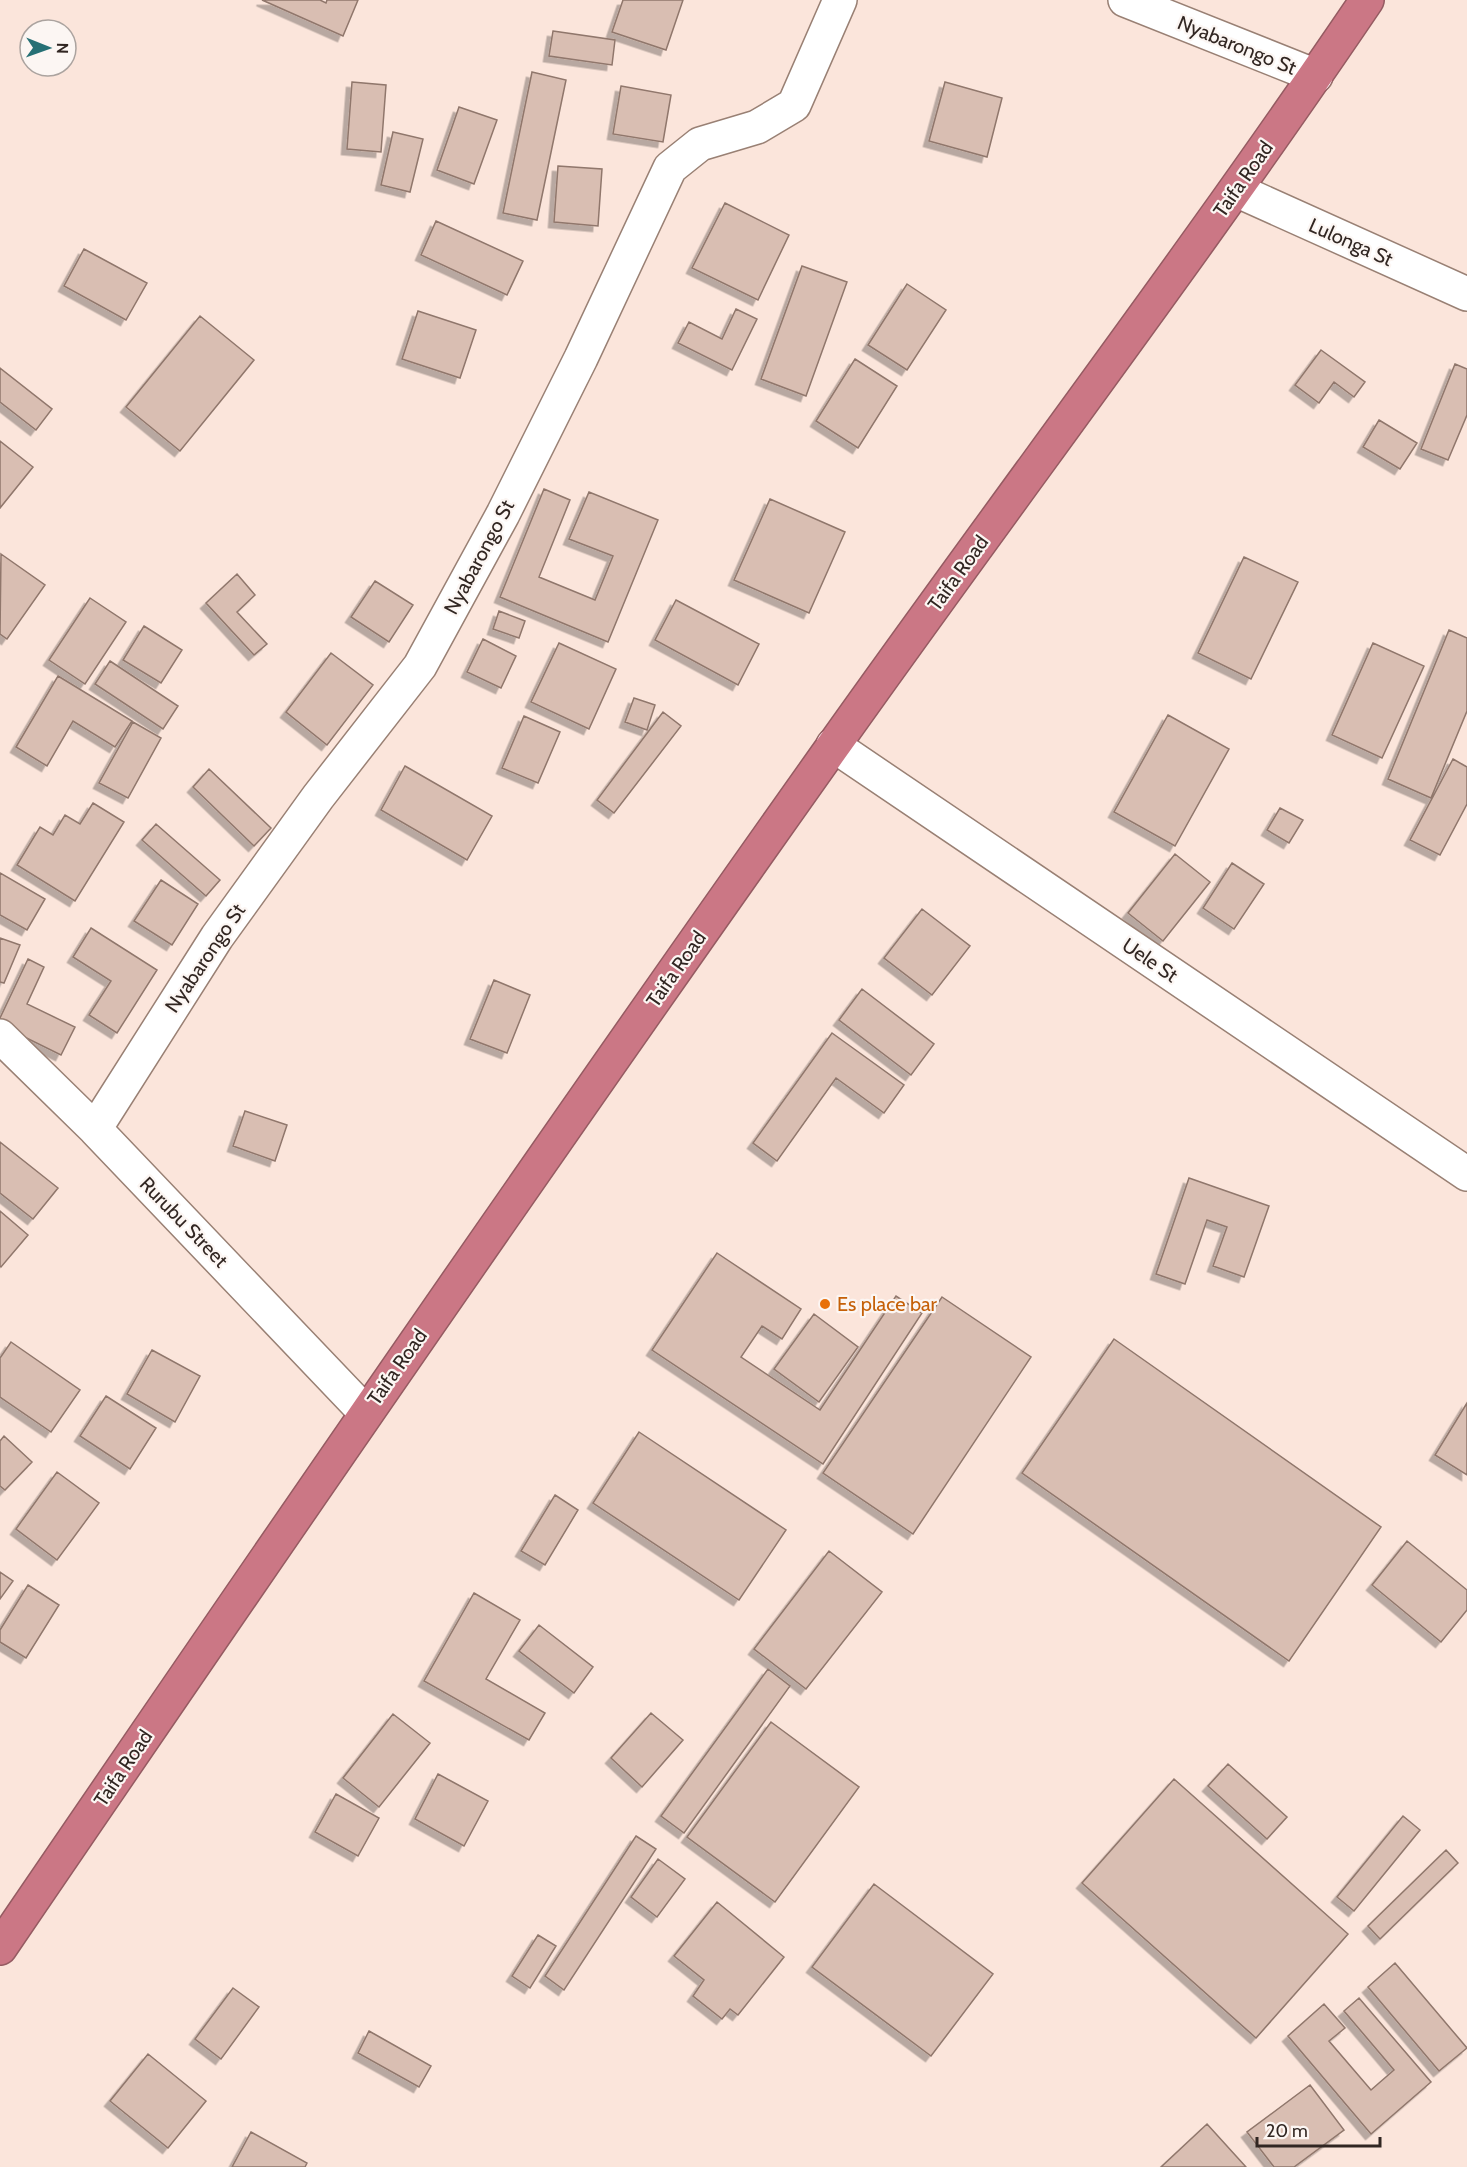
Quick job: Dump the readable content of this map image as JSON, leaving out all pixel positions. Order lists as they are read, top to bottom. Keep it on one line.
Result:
{"streets":{"highway":["Taifa Road"],"street":["Nyabarongo St","Lulonga St","Uele St","Rurubu Street"]},"crossings":[["Nyabarongo St","Taifa Road"],["Nyabarongo St","Rurubu Street"],["Taifa Road","Lulonga St"],["Taifa Road","Uele St"],["Taifa Road","Rurubu Street"]],"places":["Es place bar"],"scale_bar":"20 m","north":"right"}
